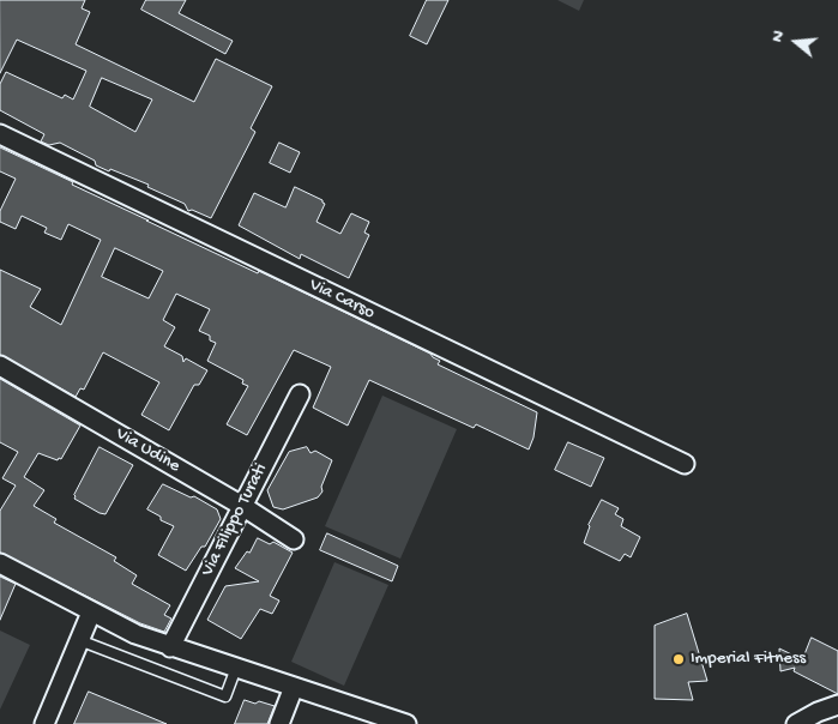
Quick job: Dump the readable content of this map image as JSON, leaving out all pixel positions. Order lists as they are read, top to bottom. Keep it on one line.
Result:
{"streets":{"street":["Via Carso","Via Udine","Via Filippo Turati"]},"crossings":[["Via Udine","Via Filippo Turati"]],"places":["Imperial Fitness"],"north":"left"}
